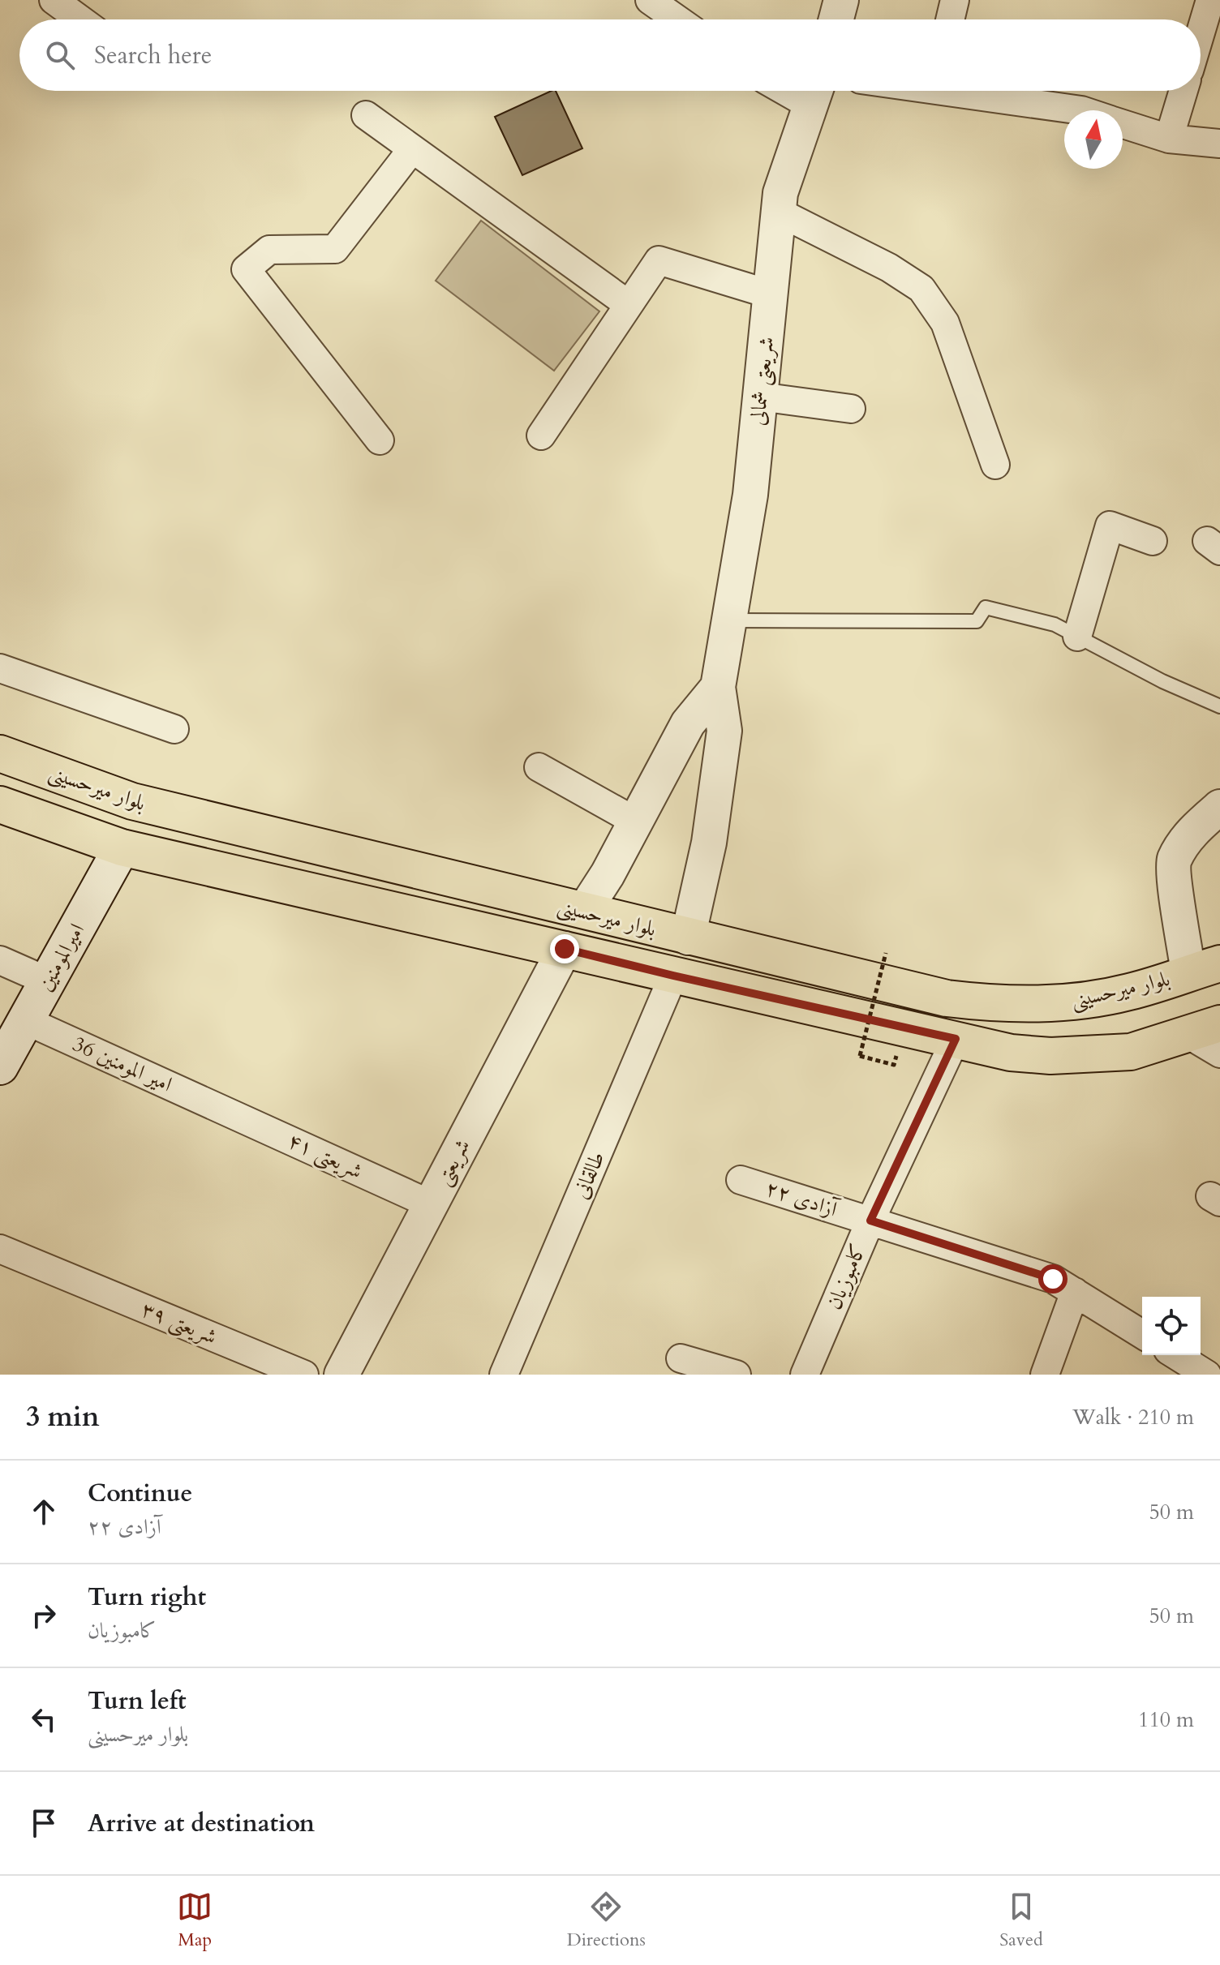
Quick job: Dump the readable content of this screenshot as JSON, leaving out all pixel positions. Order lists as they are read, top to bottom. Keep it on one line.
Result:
{"streets":{"main road":["بلوار میرحسینی","امیرالمومنین"],"street":["شریعتی شمالی","امیر المومنین 36","شریعتی ۴۱","شریعتی","طالقانی","آزادی ۲۲","کامبوزیان","شریعتی ۳۹"]},"crossings":[["شریعتی شمالی","بلوار میرحسینی"],["بلوار میرحسینی","امیرالمومنین"],["بلوار میرحسینی","شریعتی"],["بلوار میرحسینی","طالقانی"],["بلوار میرحسینی","کامبوزیان"],["امیرالمومنین","امیر المومنین 36"],["امیر المومنین 36","شریعتی ۴۱"],["شریعتی ۴۱","شریعتی"],["آزادی ۲۲","کامبوزیان"]],"north":"top","page":{"search":"Search here","heading":["3 min","Walk · 210 m"],"list":[["Continue","آزادی ۲۲","50 m"],["Turn right","کامبوزیان","50 m"],["Turn left","بلوار میرحسینی","110 m"],"Arrive at destination"],"nav":["Map","Directions","Saved"]}}
